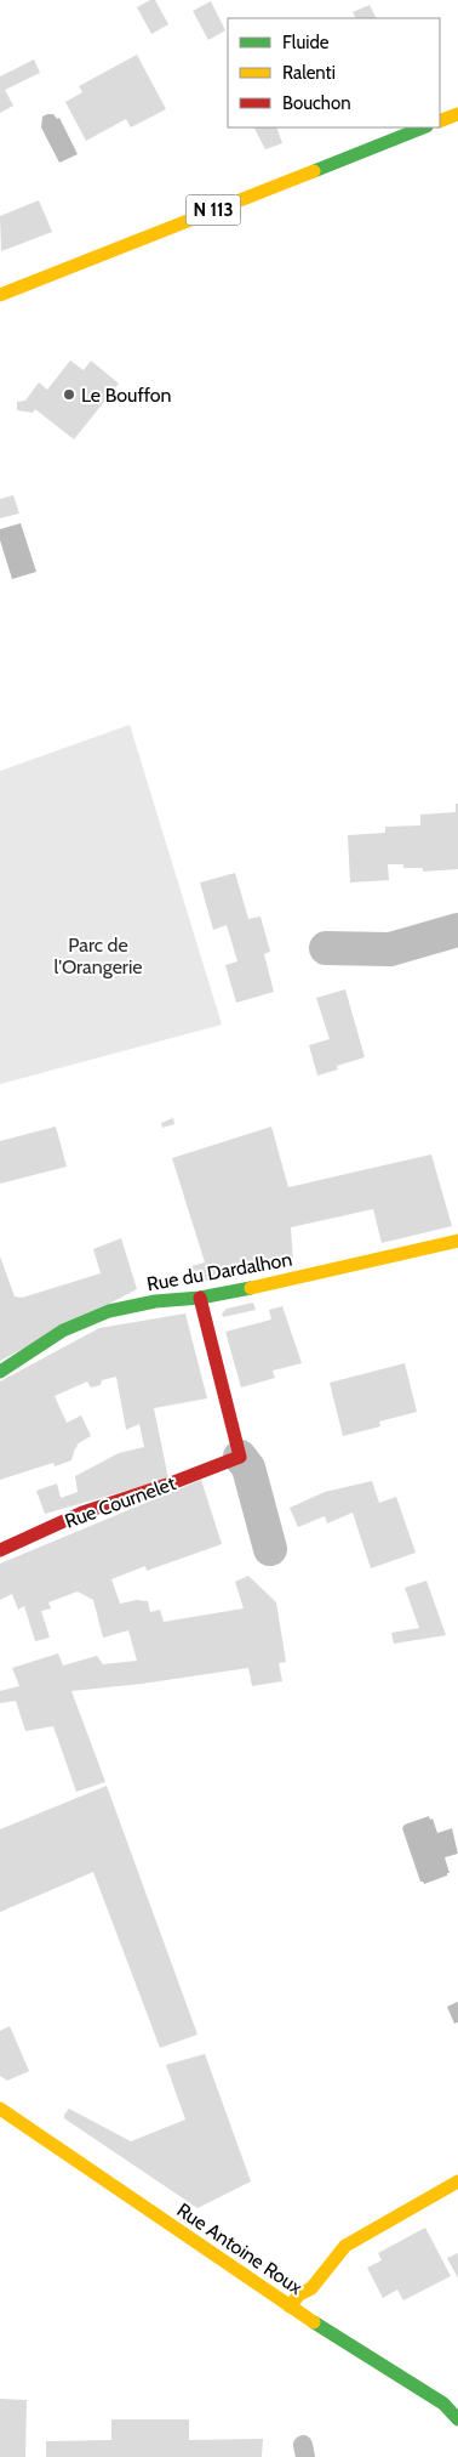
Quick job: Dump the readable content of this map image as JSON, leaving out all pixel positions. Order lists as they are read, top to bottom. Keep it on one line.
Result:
{"streets":{"street":["N 113","Rue du Dardalhon","Rue Cournelet","Rue Antoine Roux"]},"parks":["Parc de l'Orangerie"],"places":["Le Bouffon"],"legend":["Fluide","Ralenti","Bouchon"]}
